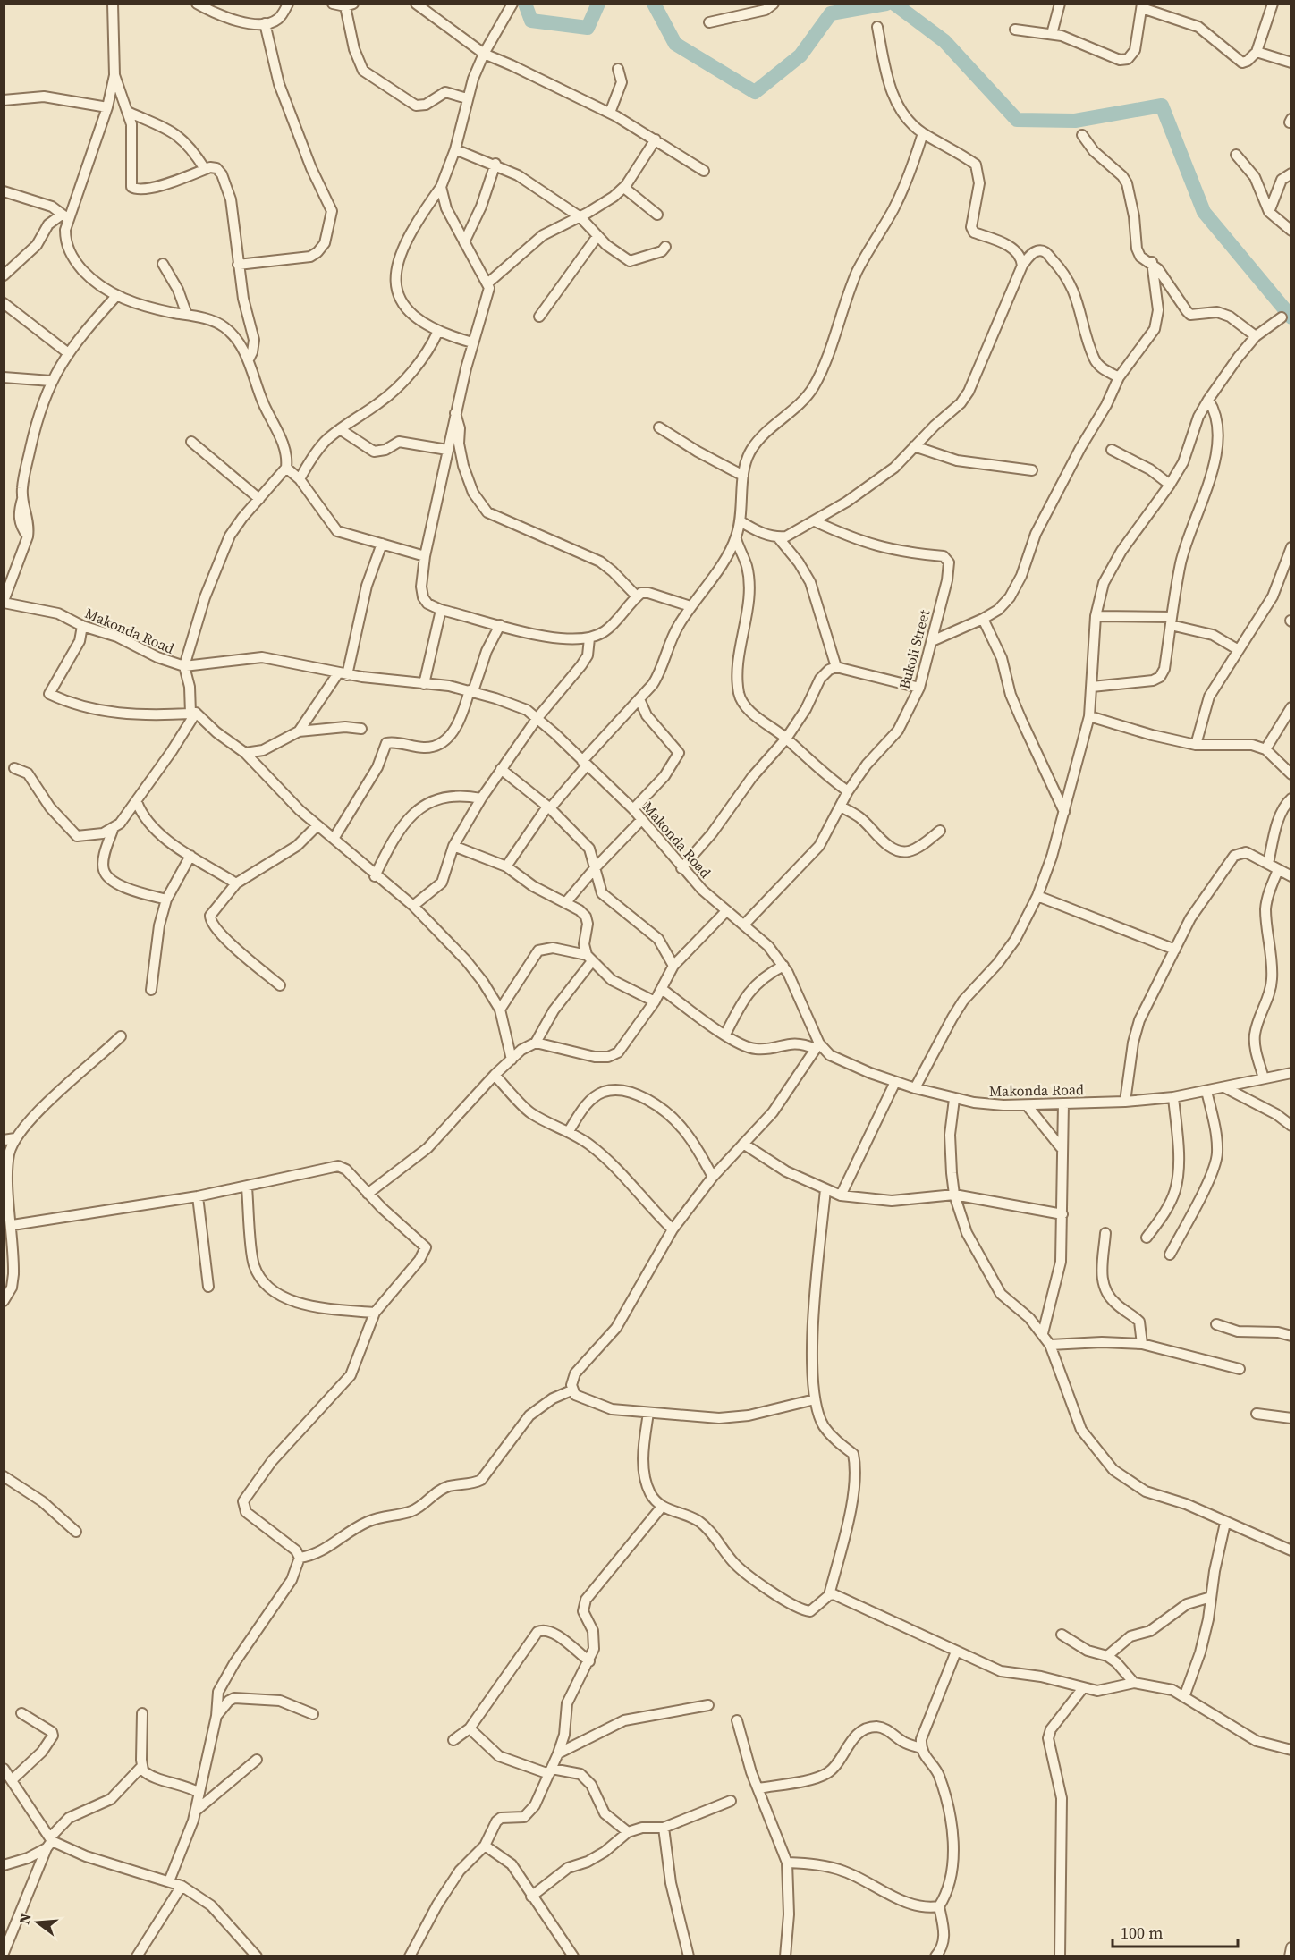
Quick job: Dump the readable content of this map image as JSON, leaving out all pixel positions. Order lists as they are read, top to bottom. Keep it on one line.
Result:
{"streets":{"street":["Makonda Road","Bukoli Street"]},"crossings":[["Makonda Road","Bukoli Street"]],"scale_bar":"100 m","north":"left"}
